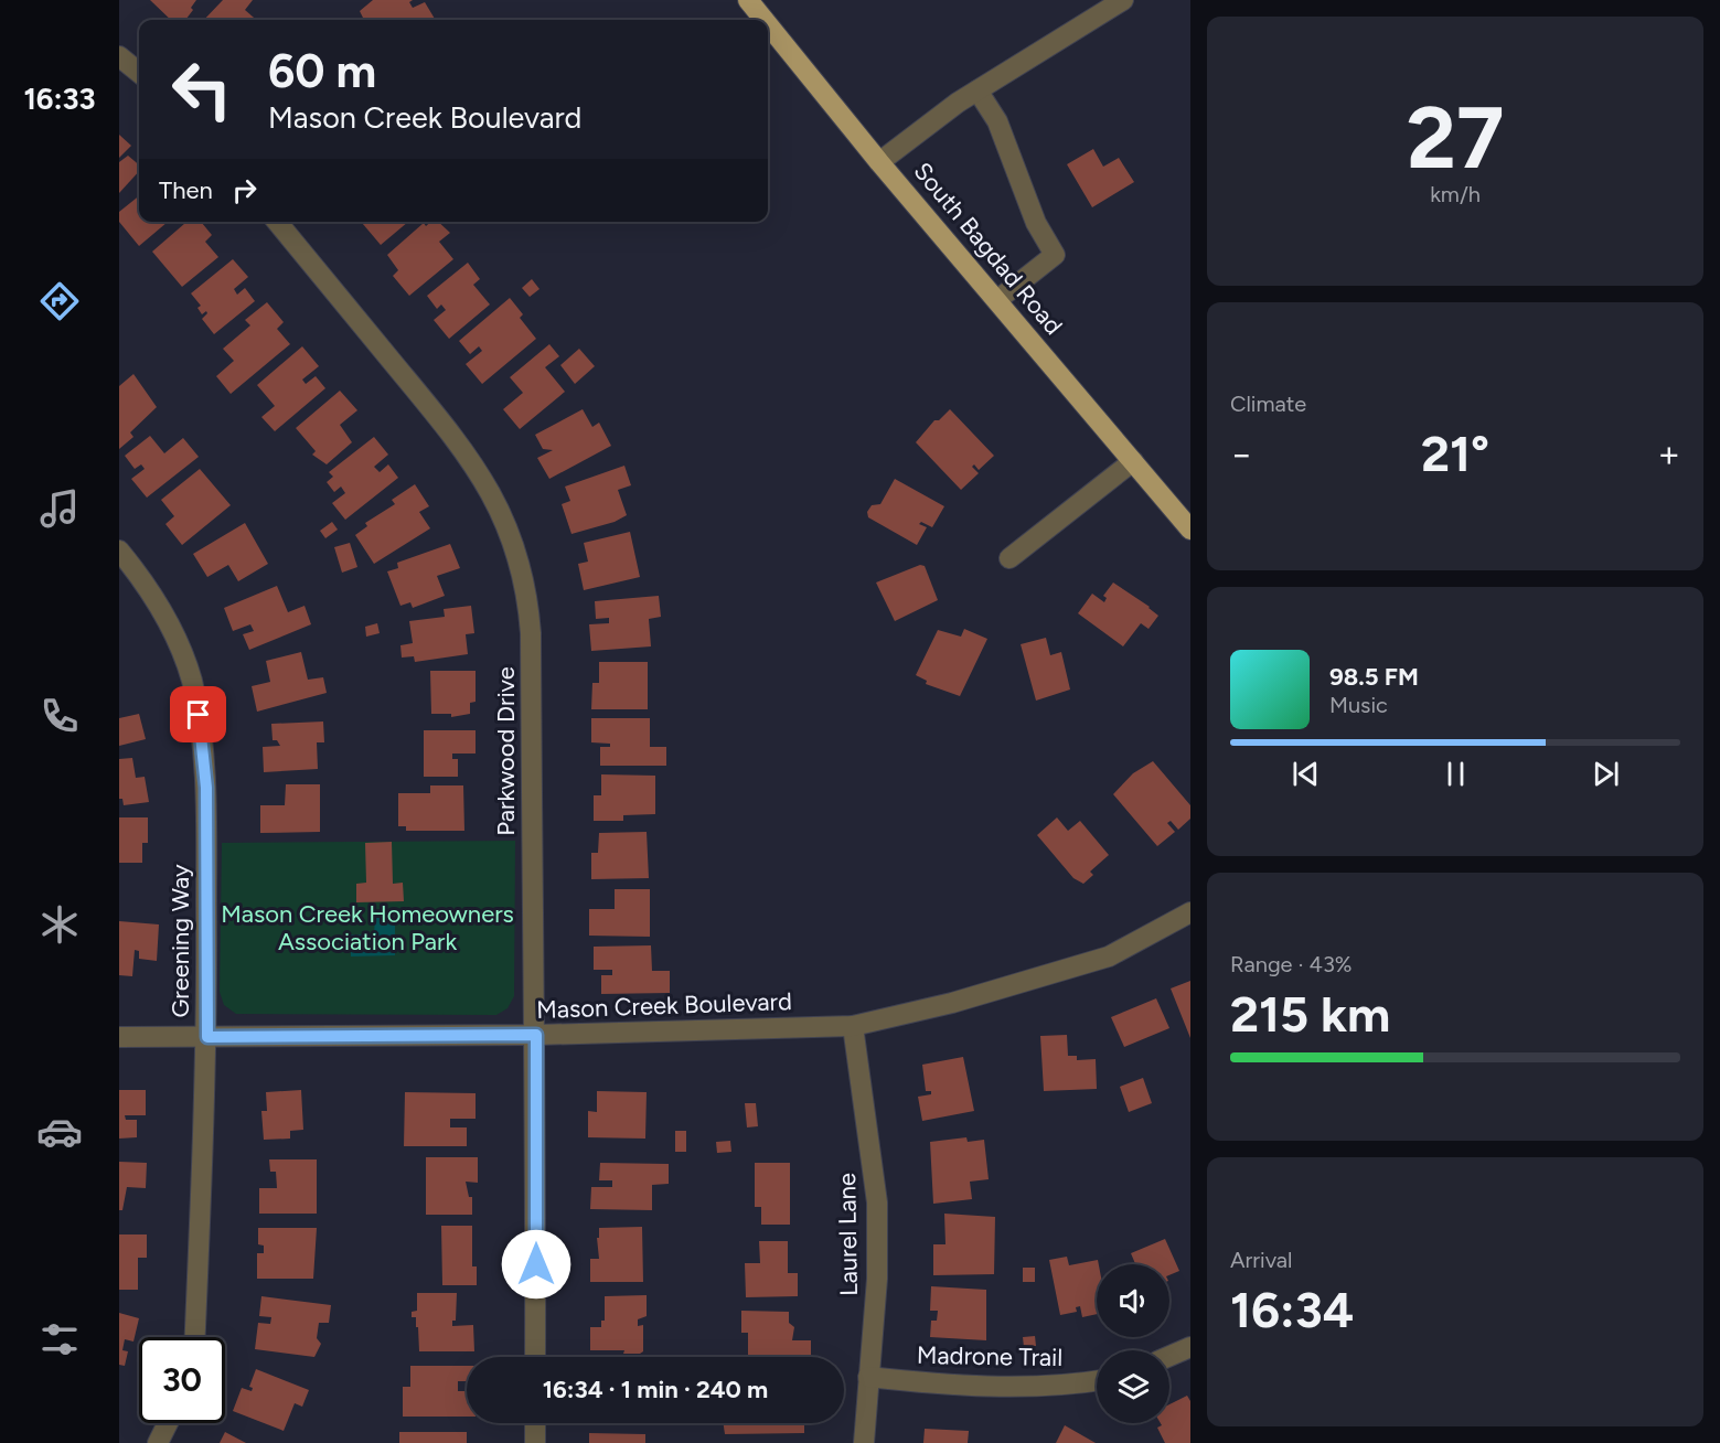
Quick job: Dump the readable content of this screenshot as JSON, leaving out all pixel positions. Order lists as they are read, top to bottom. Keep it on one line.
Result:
{"streets":{"main road":["South Bagdad Road"],"street":["Parkwood Drive","Greening Way","Mason Creek Boulevard","Laurel Lane","Madrone Trail"]},"crossings":[["Parkwood Drive","Mason Creek Boulevard"],["Greening Way","Mason Creek Boulevard"],["Mason Creek Boulevard","Laurel Lane"],["Laurel Lane","Madrone Trail"]],"parks":["Mason Creek Homeowners Association Park"],"page":{"tabs":"16:33","tile":[["27","km/h"],"Climate",["Range · 43%","215 km"],["Arrival","16:34"]],"turn":["60 m","Mason Creek Boulevard"],"then":"Then","heat":["−","21°","+"],"song":["98.5 FM","Music"],"limit":"30","trip":"16:34 · 1 min · 240 m"}}
